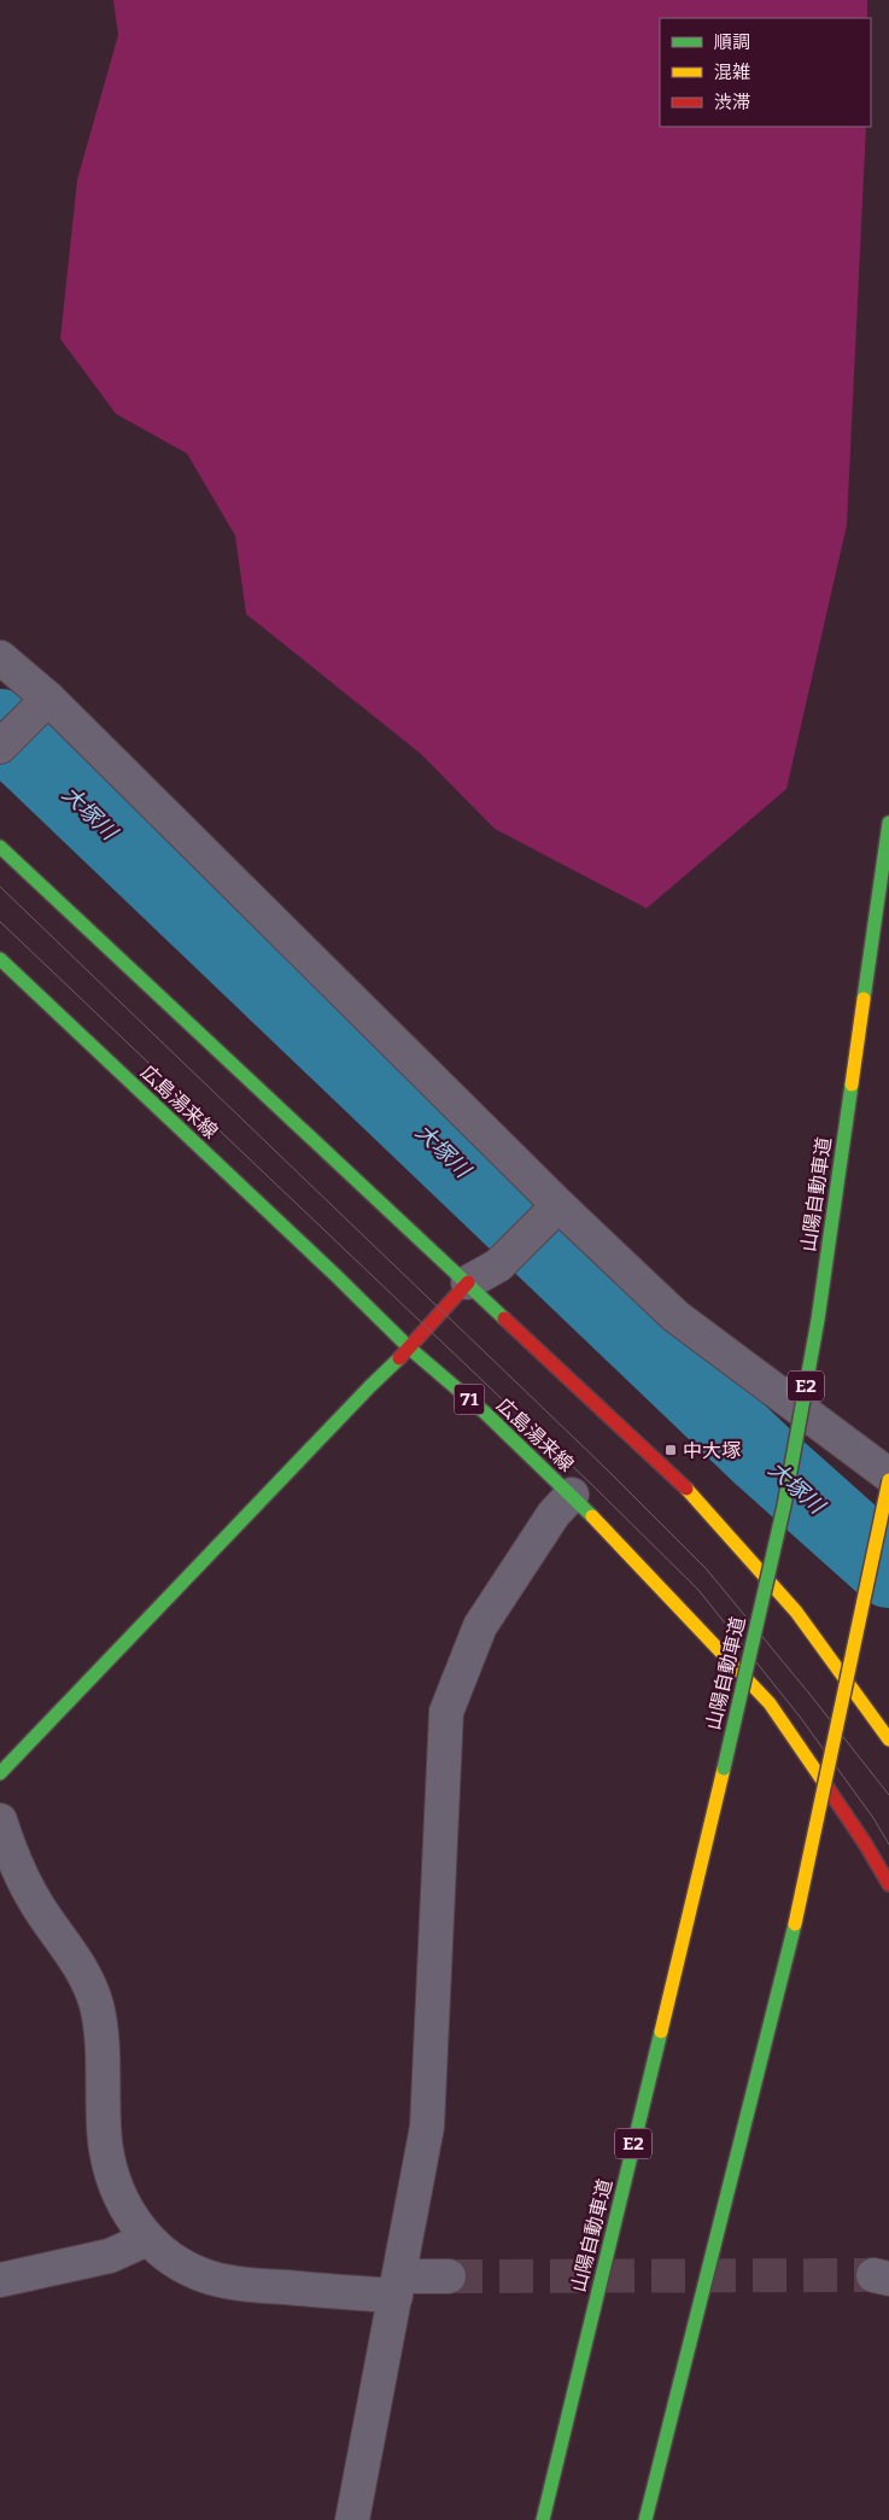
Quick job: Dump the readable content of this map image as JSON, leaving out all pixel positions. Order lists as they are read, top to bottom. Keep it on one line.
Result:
{"streets":{"main road":["広島湯来線","山陽自動車道","E2","71"]},"water":["大塚川"],"places":{"transit":["中大塚"]},"legend":["順調","混雑","渋滞"]}
